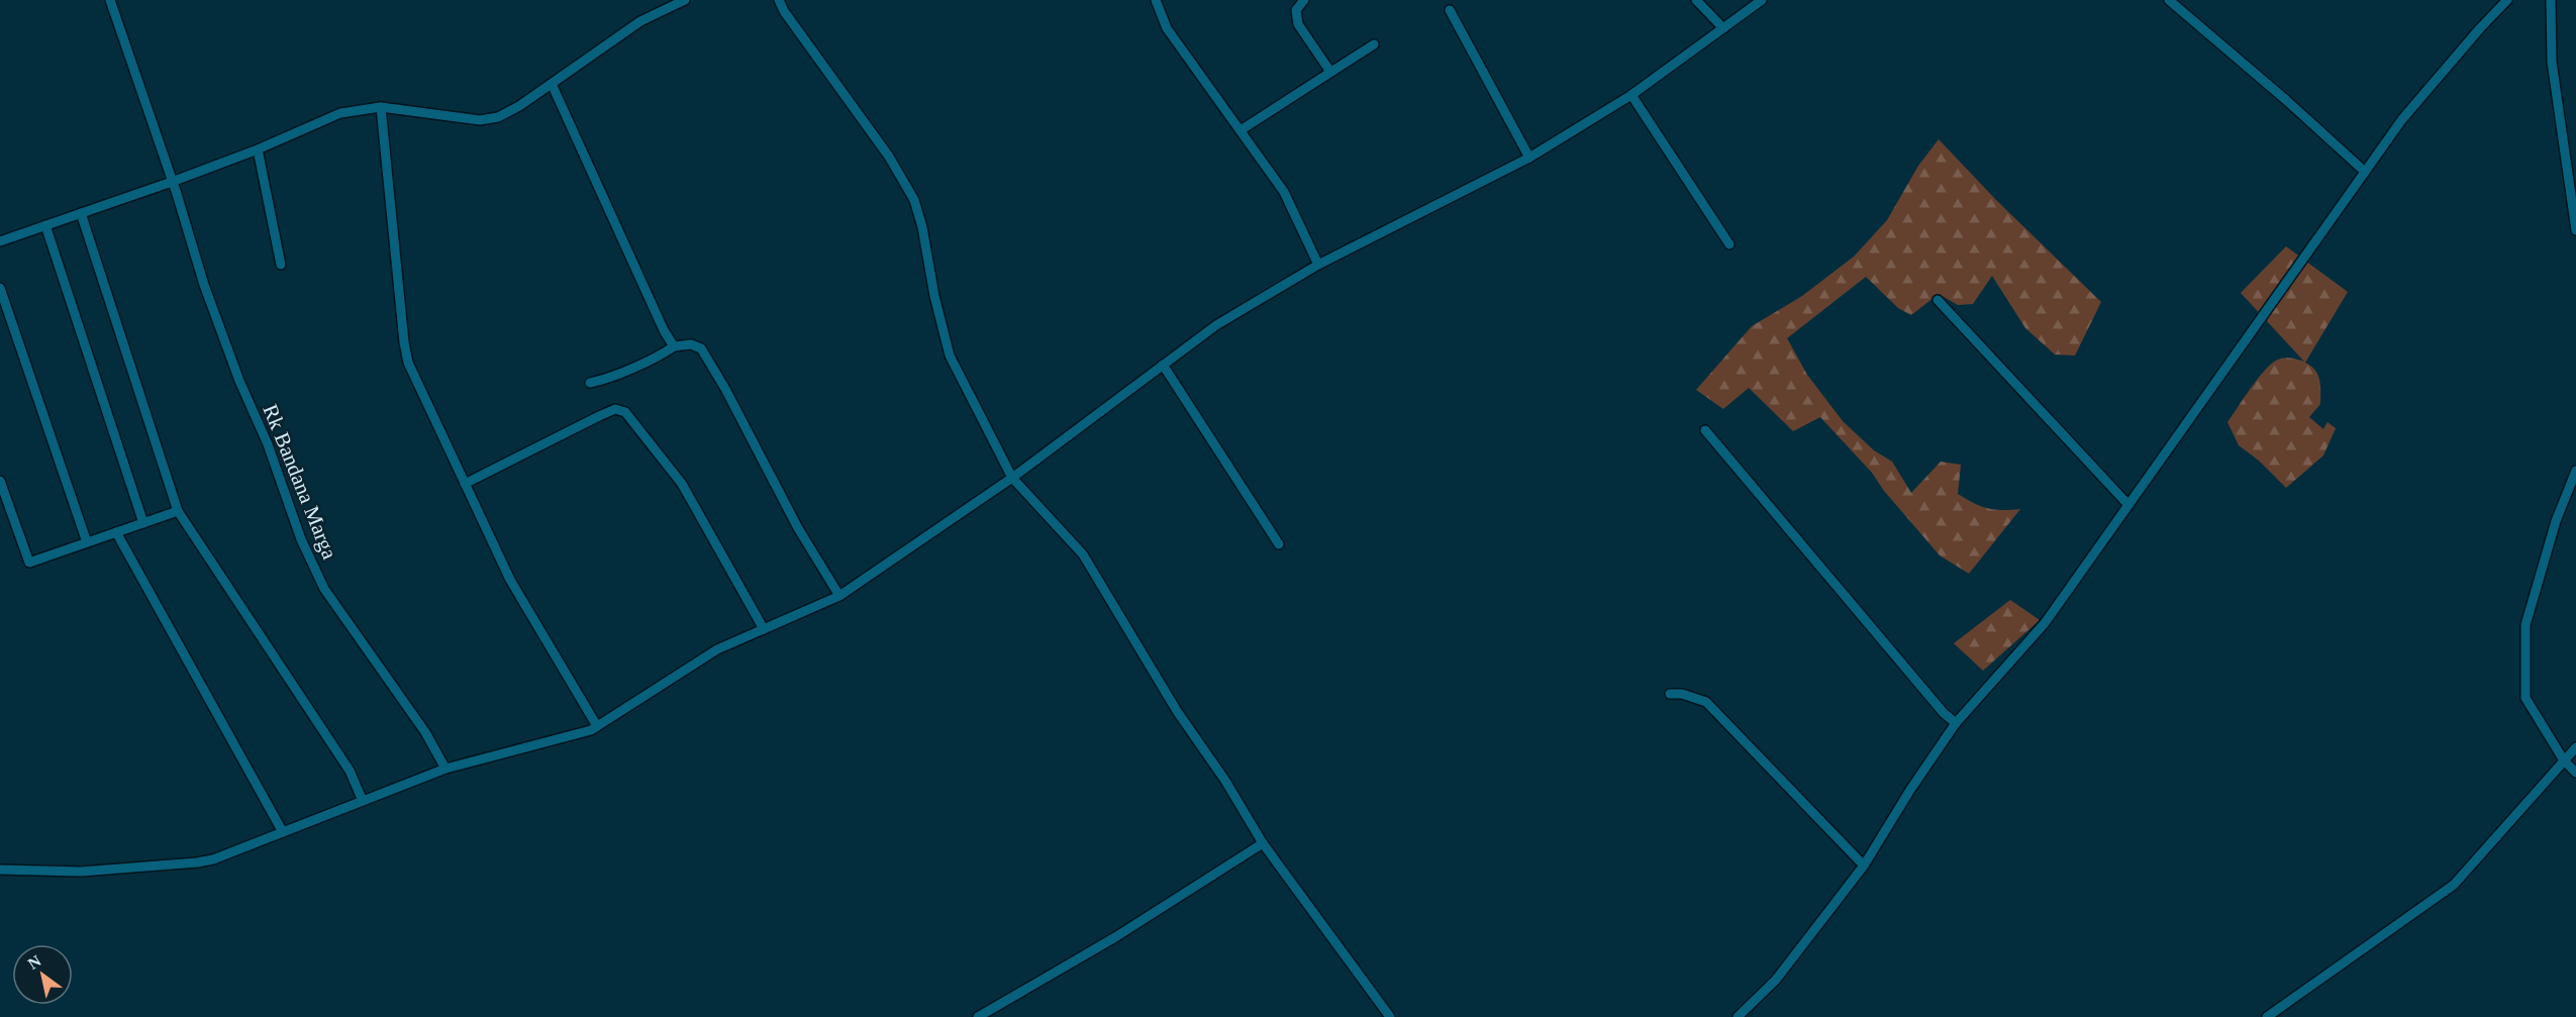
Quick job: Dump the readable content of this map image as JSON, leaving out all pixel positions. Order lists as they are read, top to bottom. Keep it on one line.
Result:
{"streets":{"street":["Rk Bandana Marga"]},"north":"top left"}
